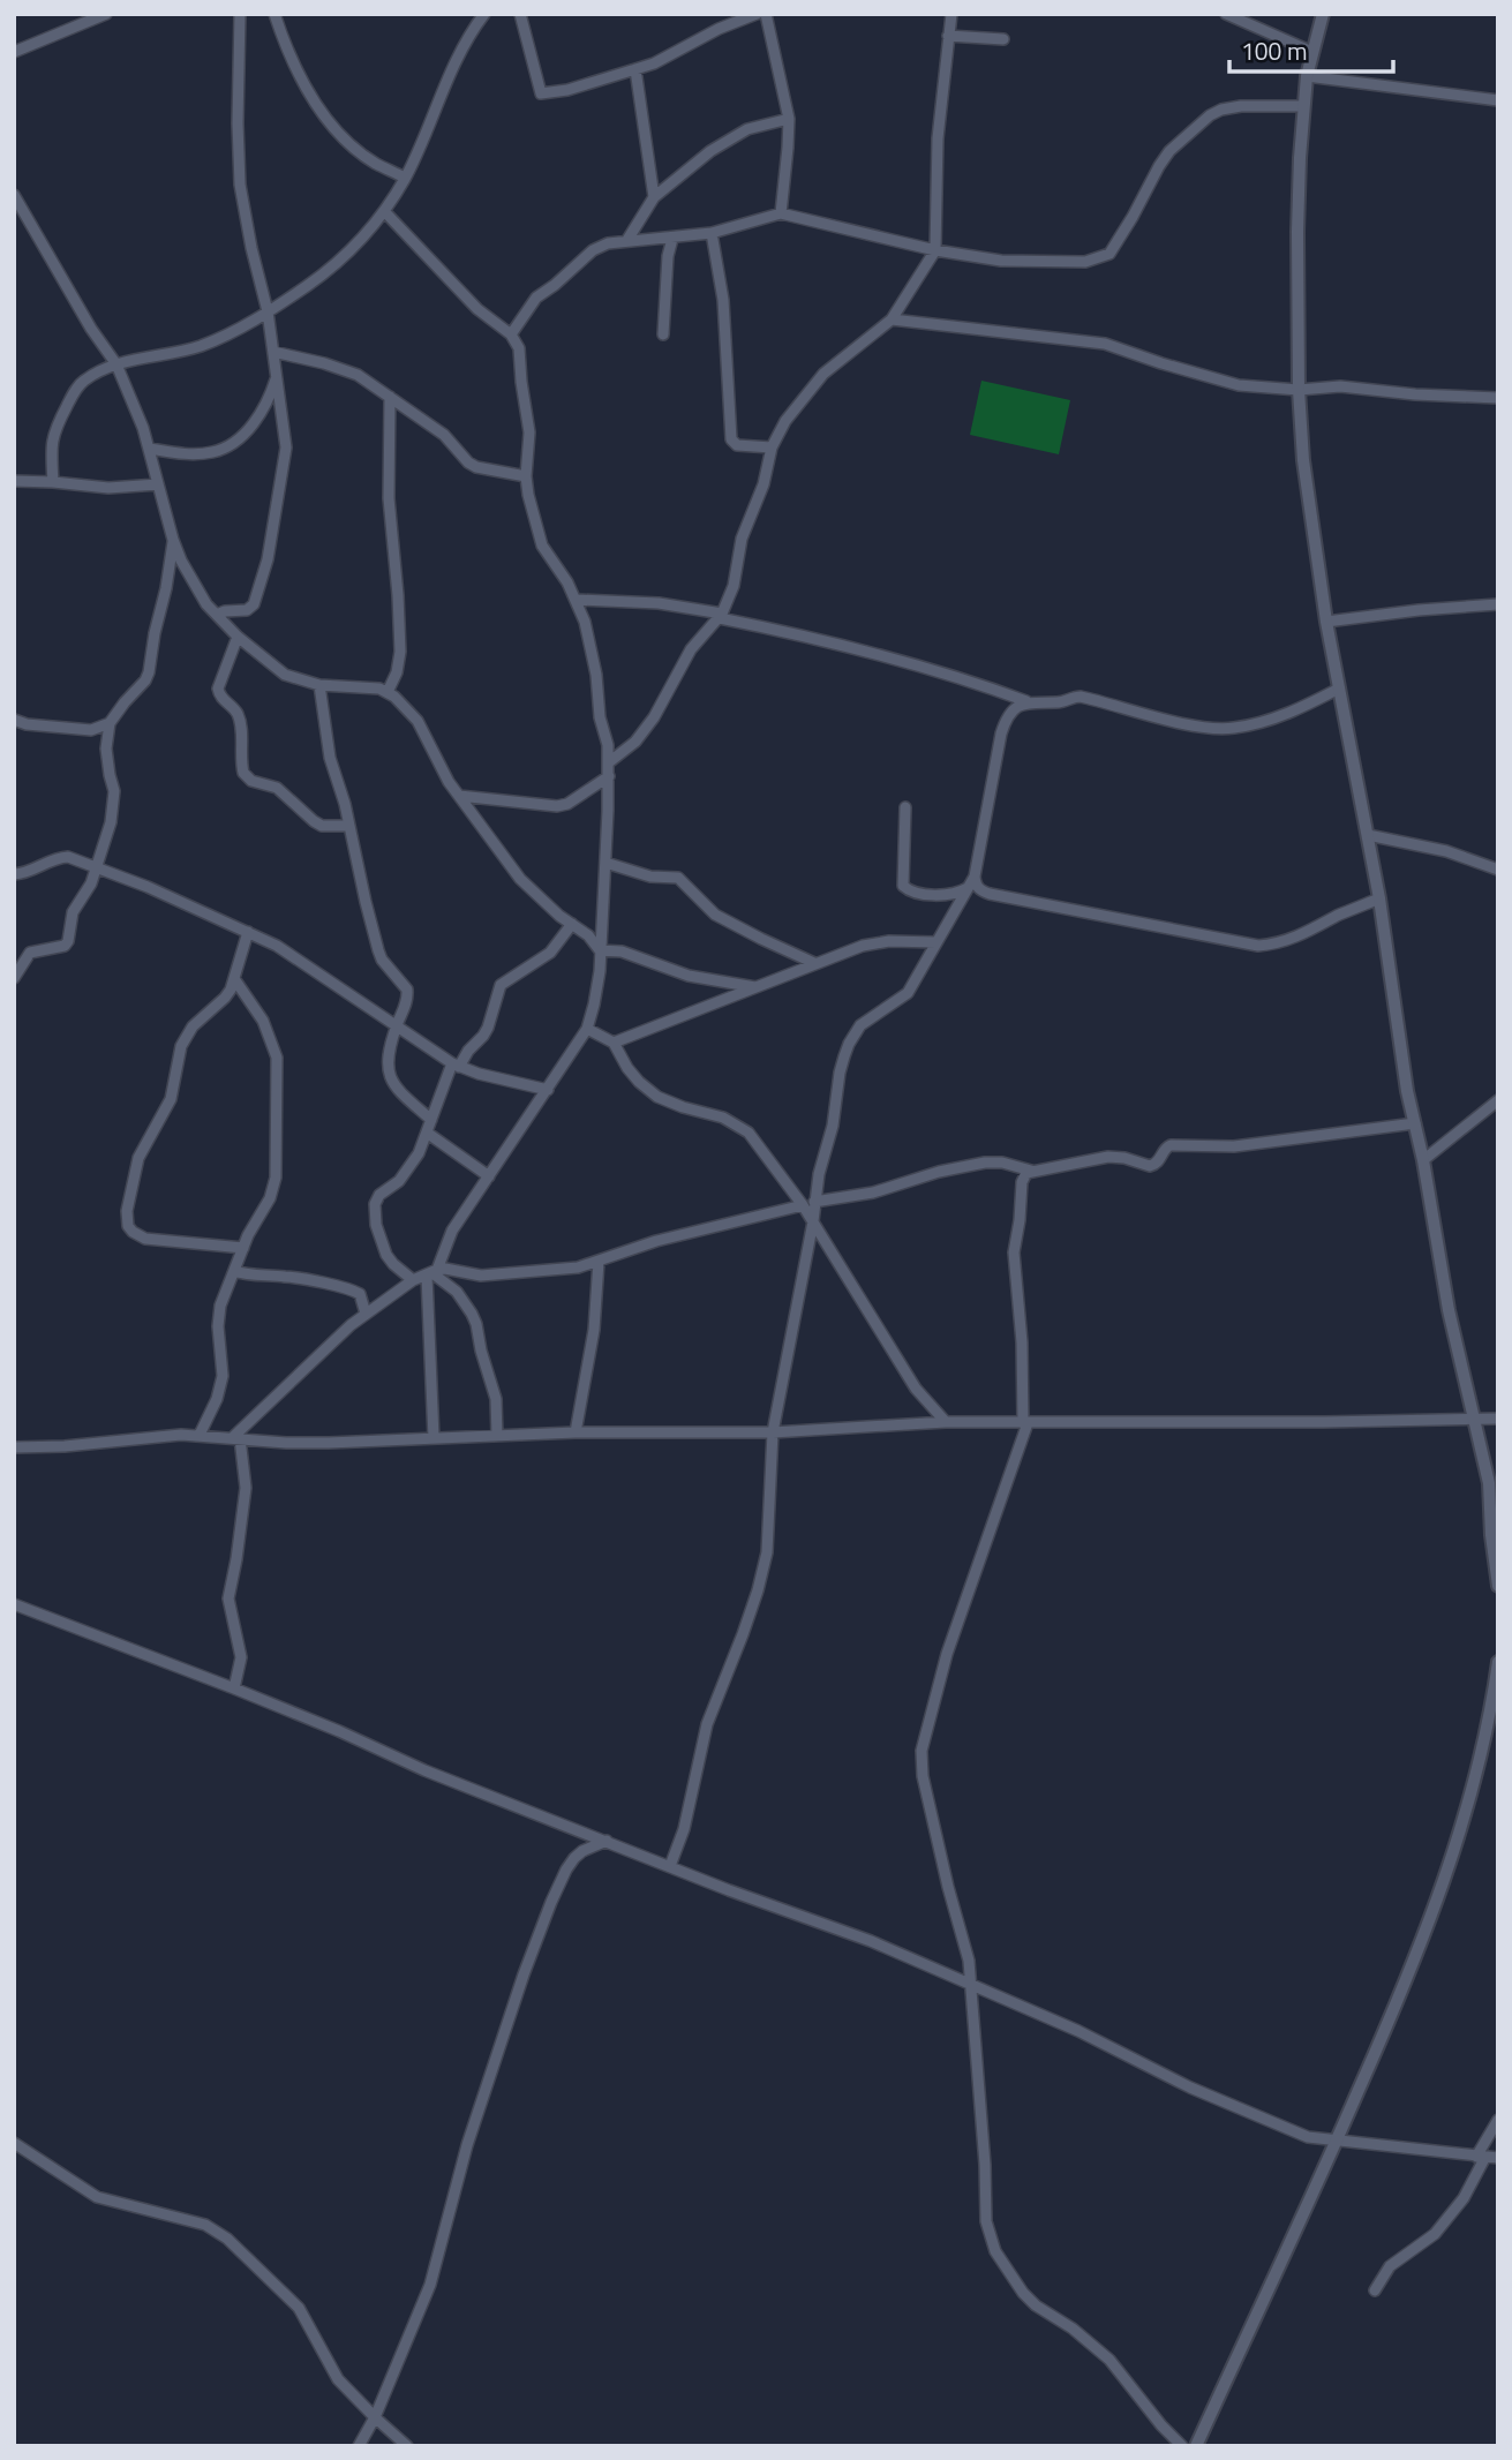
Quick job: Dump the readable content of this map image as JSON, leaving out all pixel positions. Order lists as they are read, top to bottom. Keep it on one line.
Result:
{"scale_bar":"100 m"}
